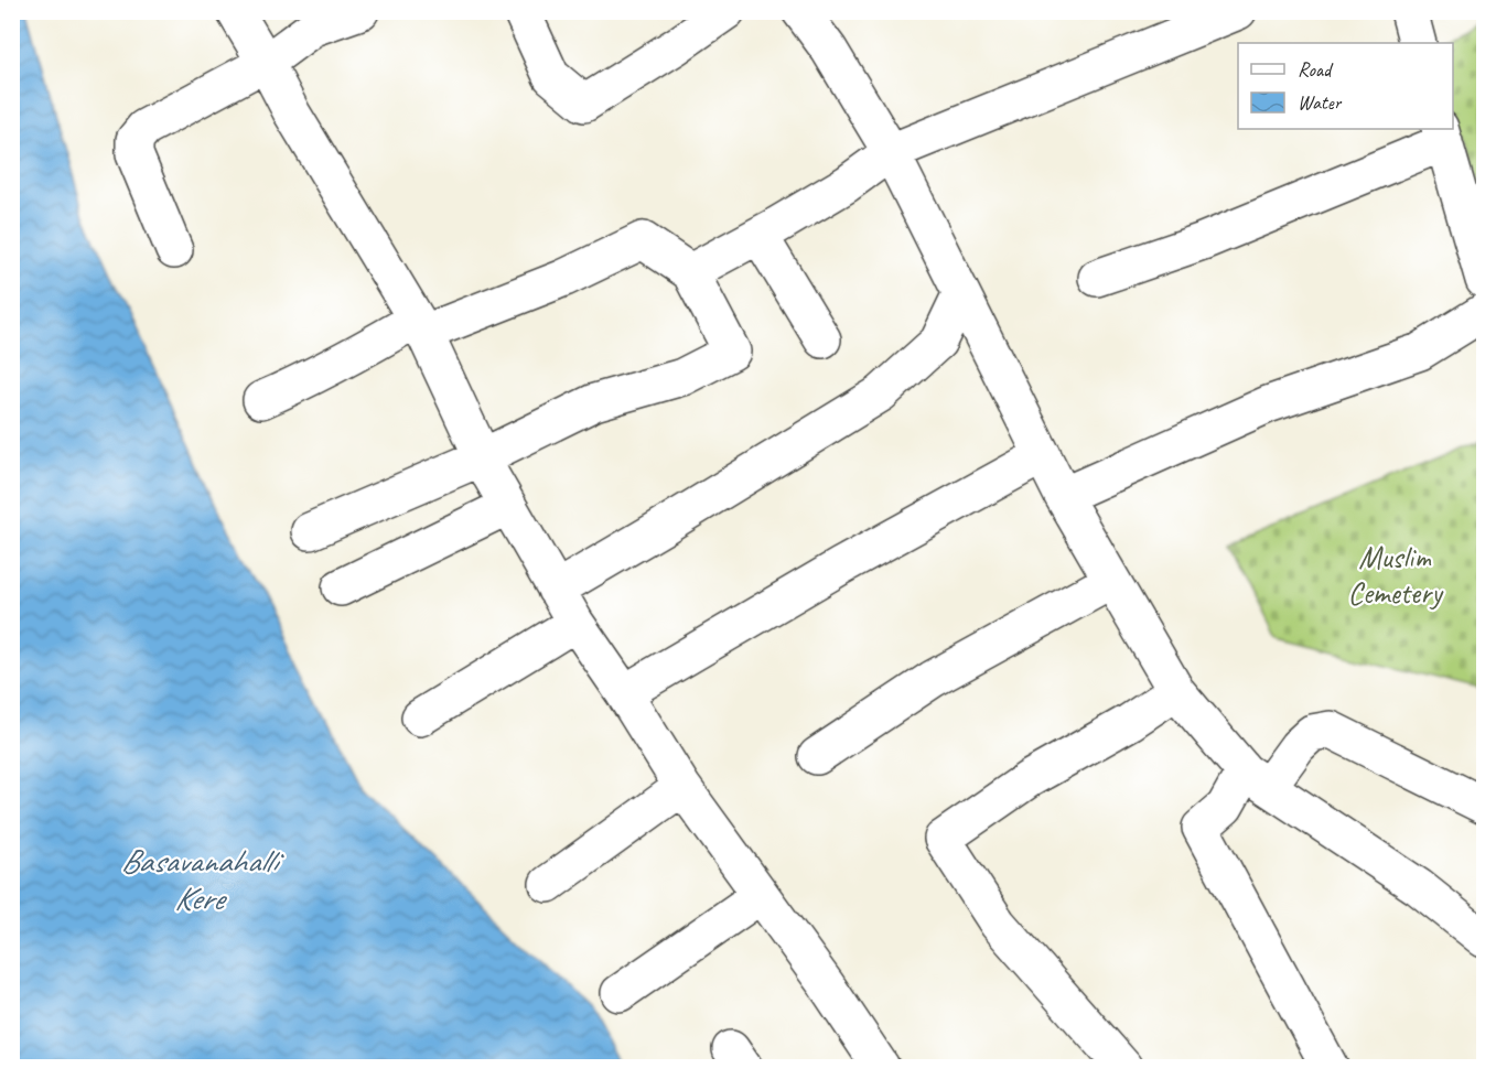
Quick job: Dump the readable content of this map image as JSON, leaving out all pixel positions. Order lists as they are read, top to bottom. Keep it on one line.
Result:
{"water":["Basavanahalli Kere"],"parks":["Muslim Cemetery"],"legend":["Road","Water"]}
